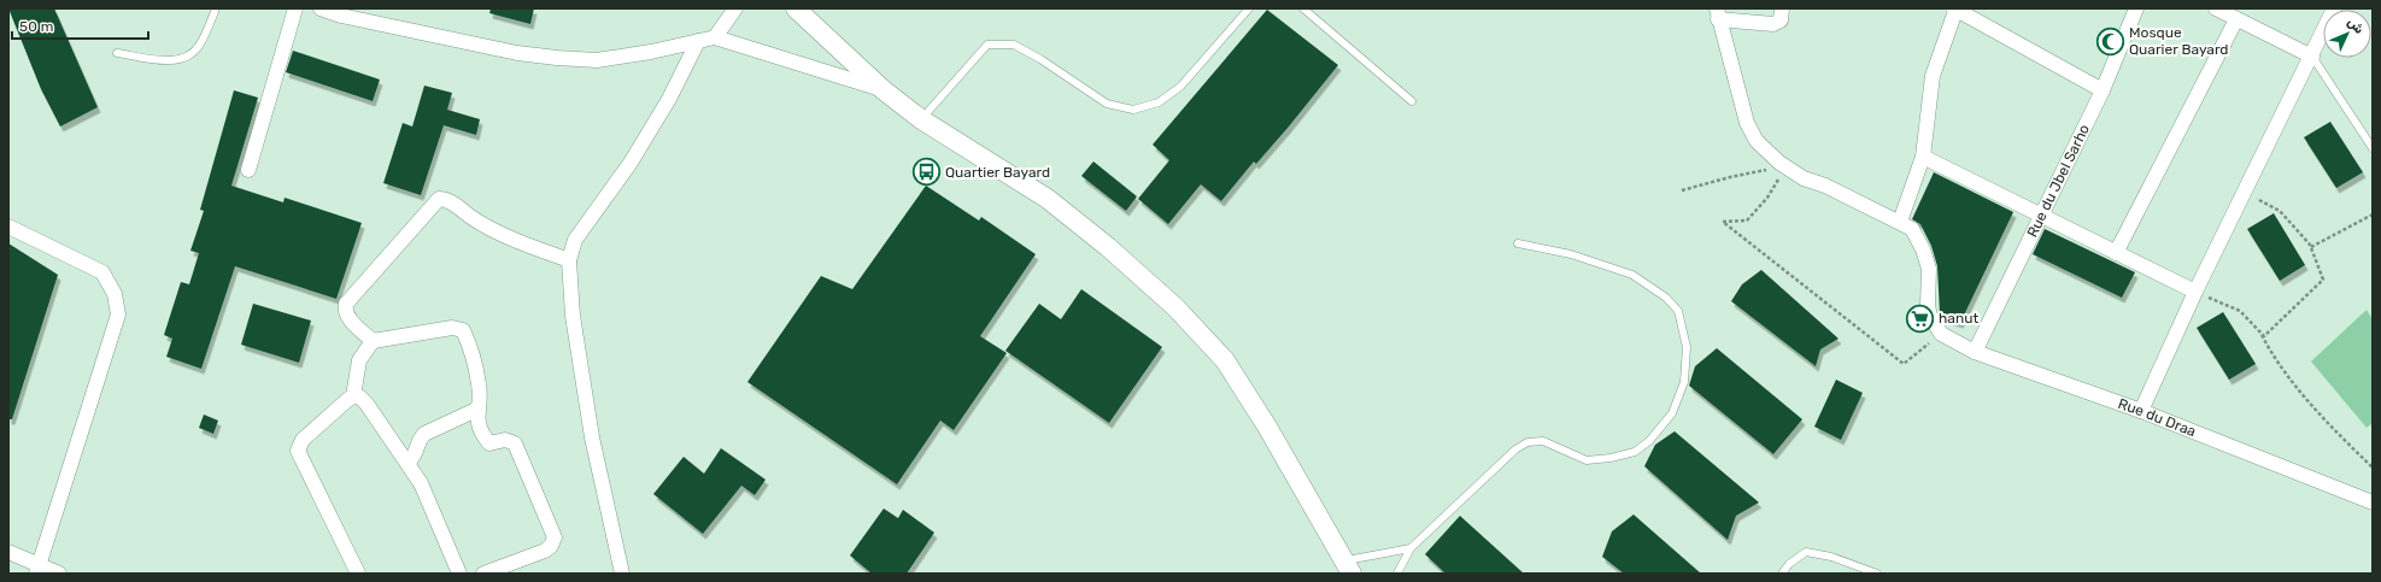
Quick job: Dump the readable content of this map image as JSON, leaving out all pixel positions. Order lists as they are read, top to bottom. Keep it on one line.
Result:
{"streets":{"street":["Rue du Jbel Sarho","Rue du Draa"]},"crossings":[["Rue du Jbel Sarho","Rue du Draa"]],"places":{"mosque":["Mosque Quarier Bayard"],"bus stop":["Quartier Bayard"],"supermarket":["hanut"]},"scale_bar":"50 m","north":"top right"}
